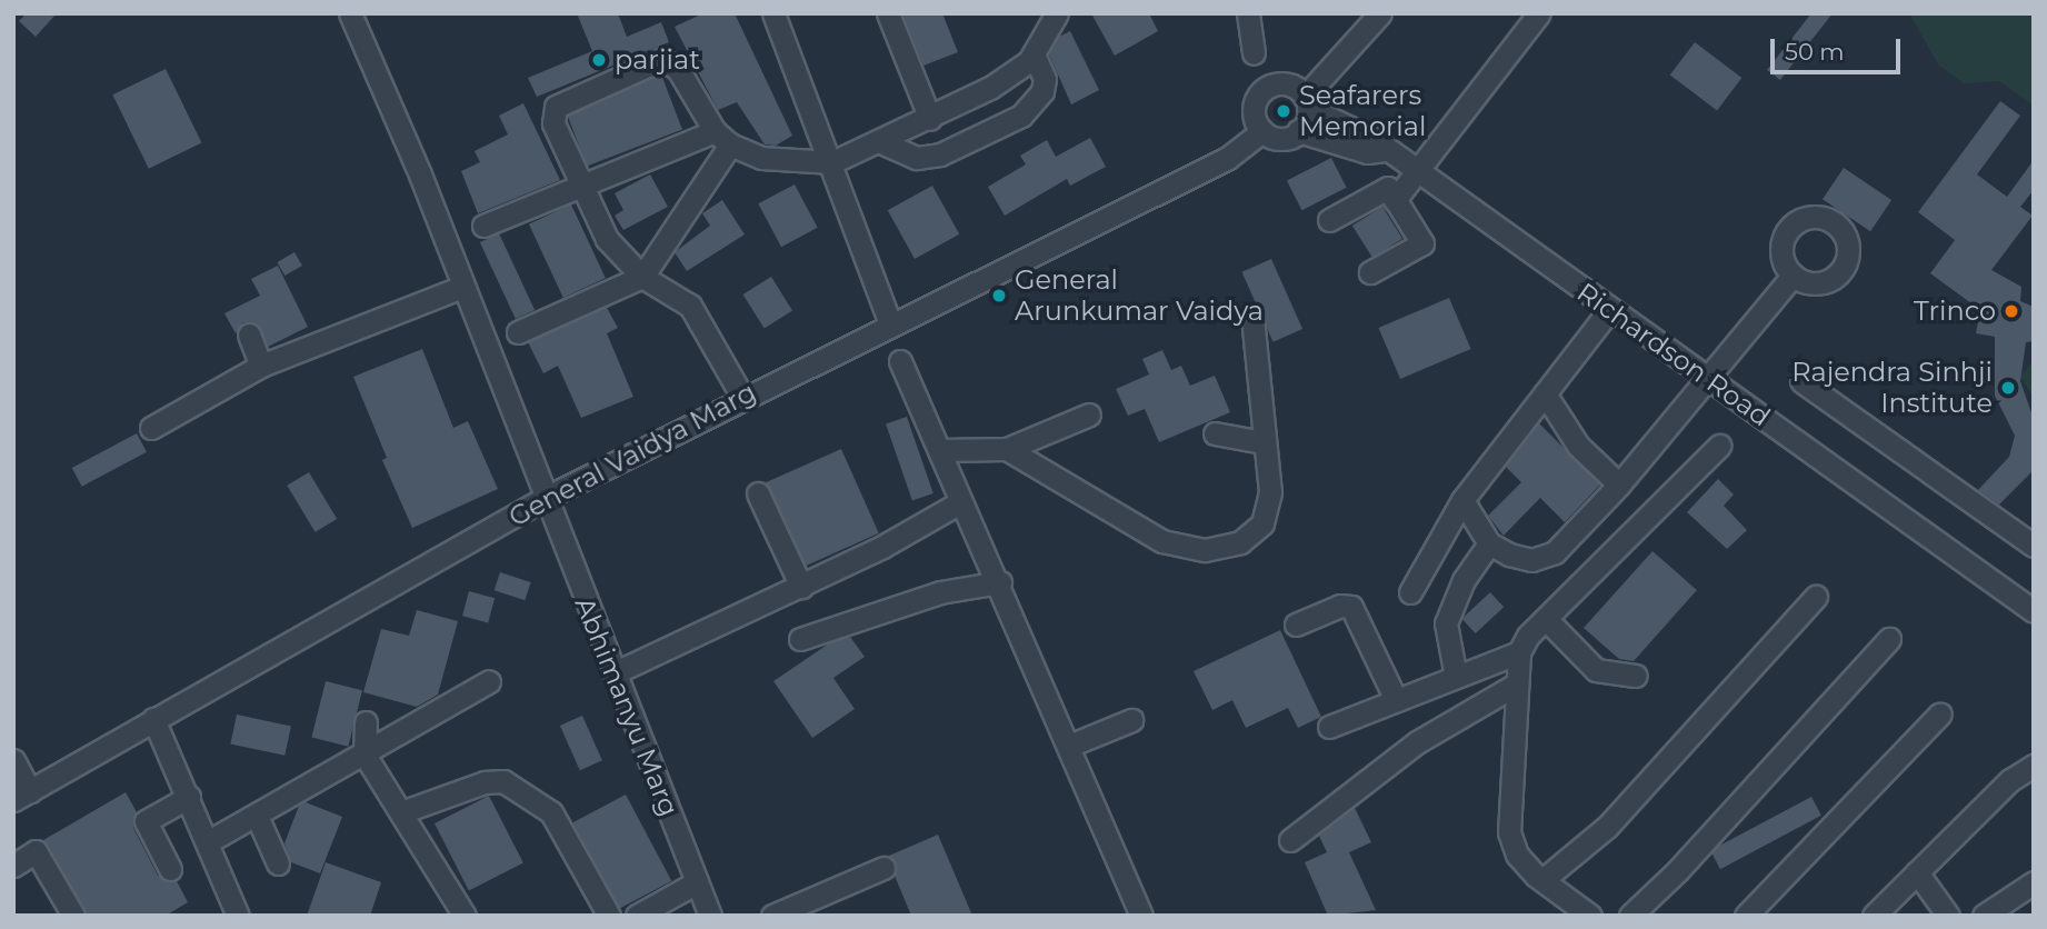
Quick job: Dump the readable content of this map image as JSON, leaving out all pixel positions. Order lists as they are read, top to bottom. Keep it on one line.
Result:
{"streets":{"street":["Richardson Road","General Vaidya Marg","Abhimanyu Marg"]},"crossings":[["Richardson Road","General Vaidya Marg"],["General Vaidya Marg","Abhimanyu Marg"]],"places":["parjiat","Seafarers Memorial","General Arunkumar Vaidya","Trinco","Rajendra Sinhji Institute"],"scale_bar":"50 m"}
